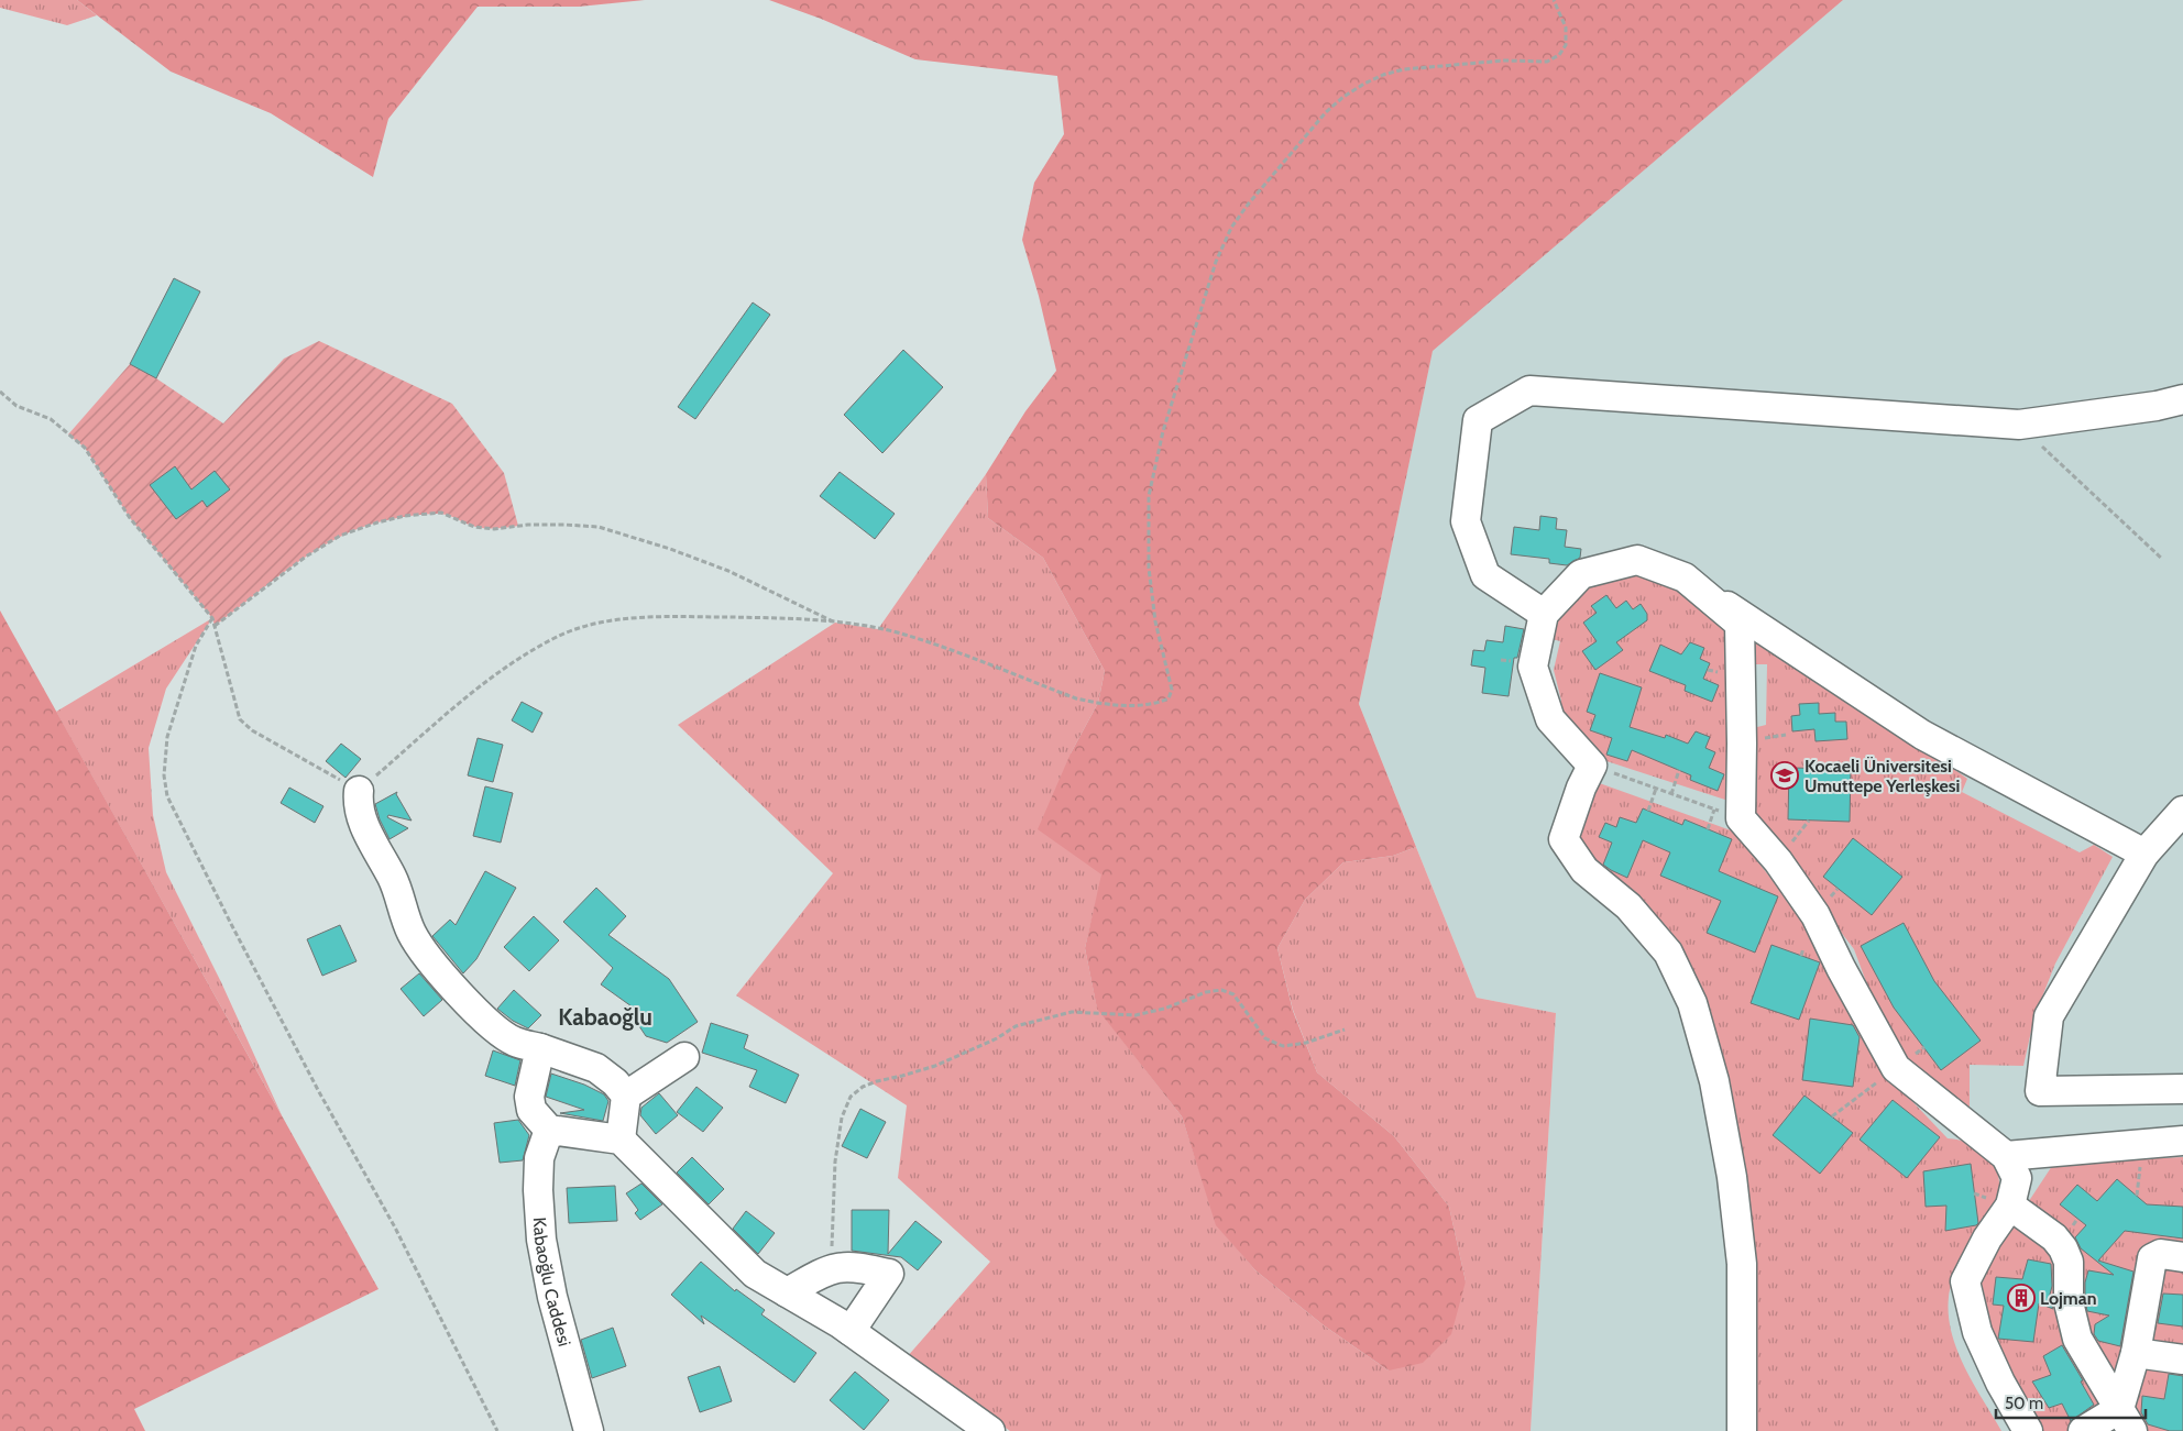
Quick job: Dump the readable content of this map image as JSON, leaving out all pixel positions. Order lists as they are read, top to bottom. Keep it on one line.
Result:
{"streets":{"street":["Kabaoğlu Caddesi"]},"districts":["Kabaoğlu"],"places":{"school or university":["Kocaeli Üniversitesi Umuttepe Yerleşkesi"],"building":["Lojman"]},"scale_bar":"50 m"}
